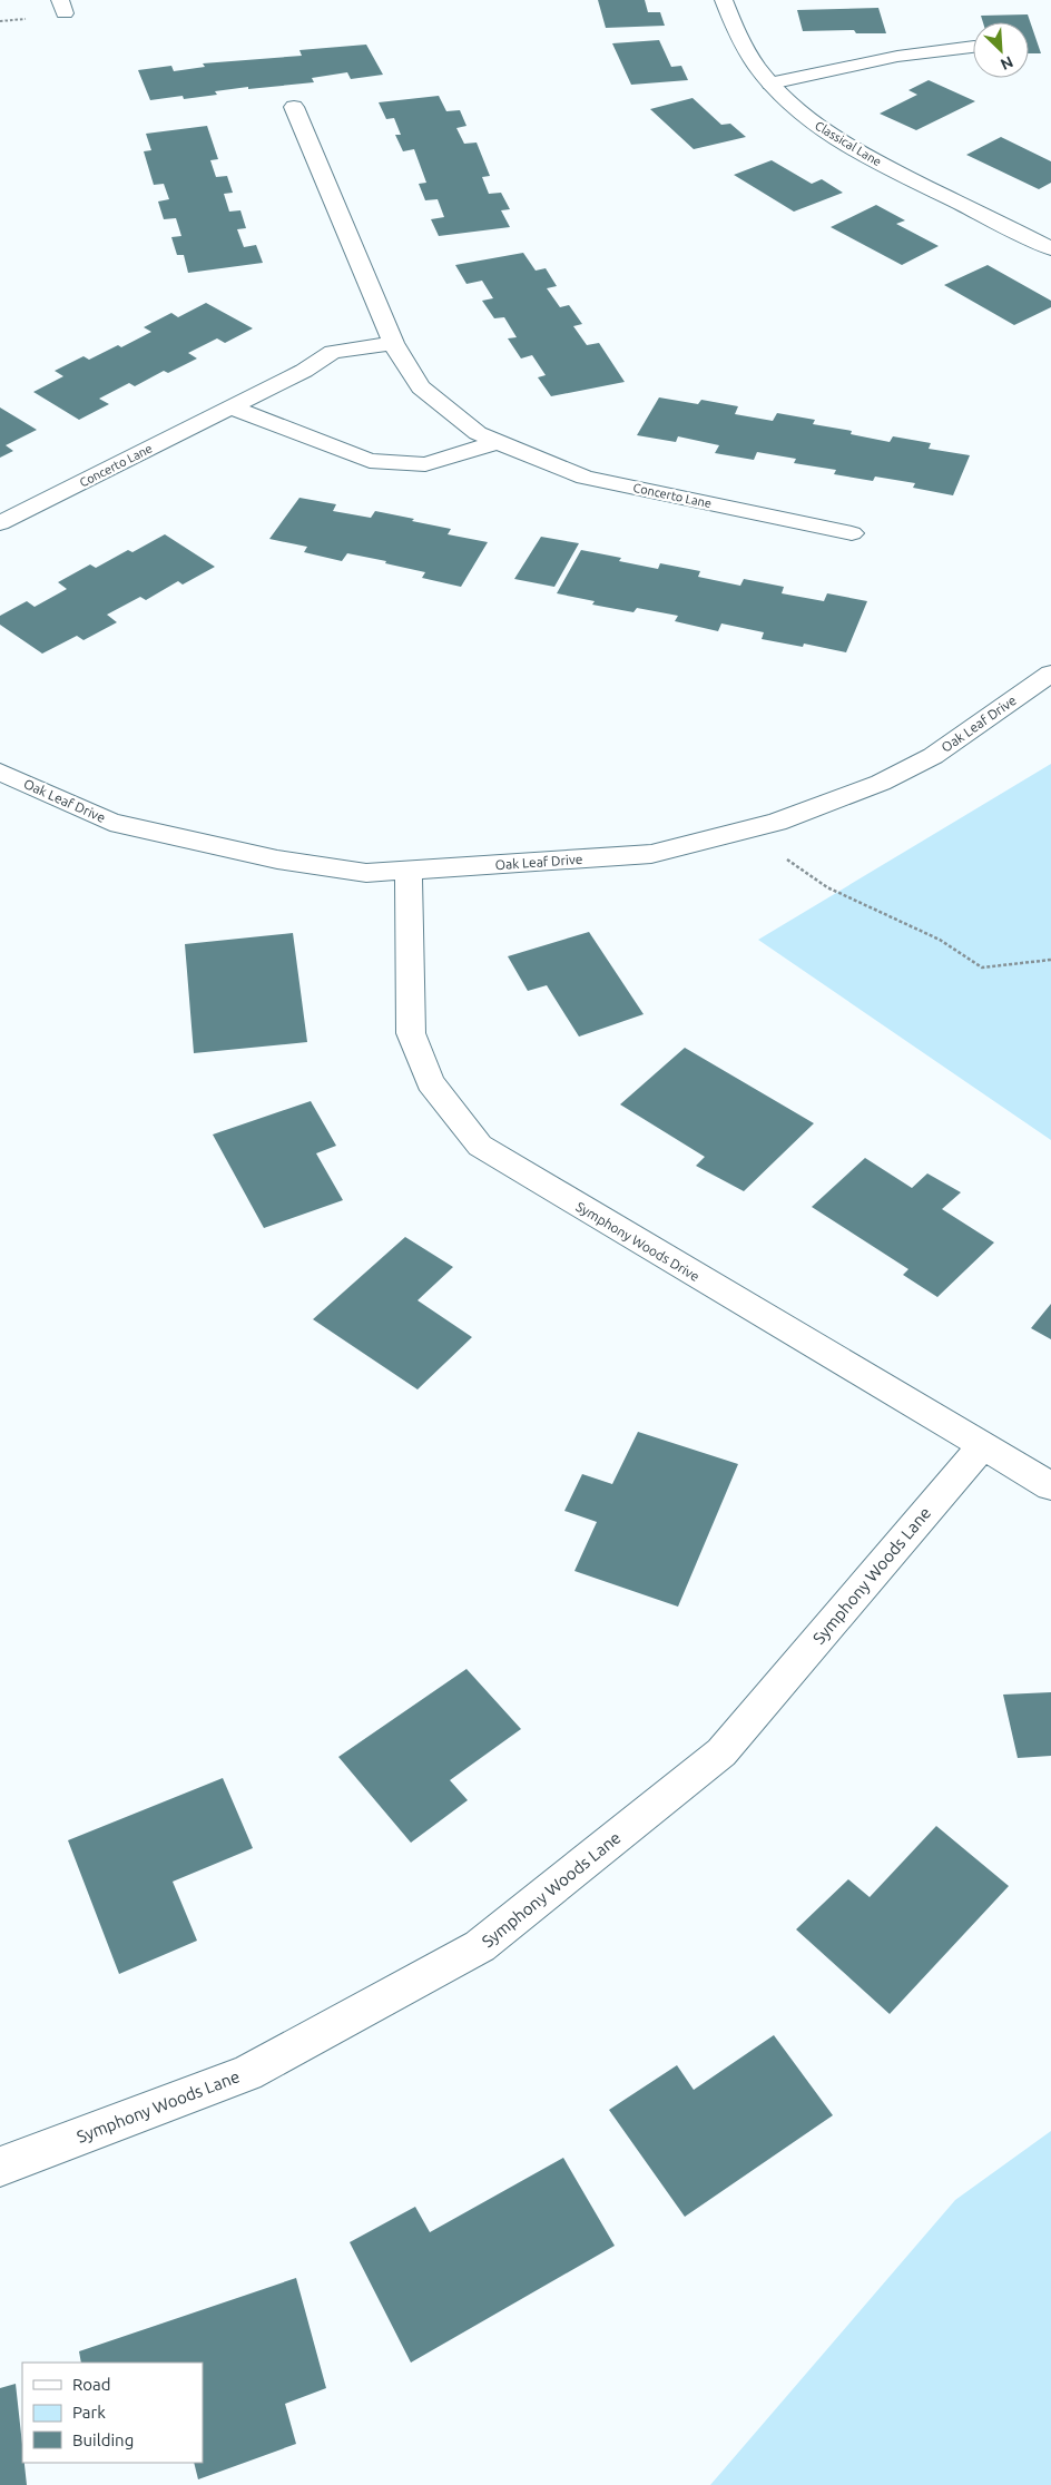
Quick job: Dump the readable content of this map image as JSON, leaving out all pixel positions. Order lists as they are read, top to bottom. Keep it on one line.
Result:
{"streets":{"street":["Classical Lane","Concerto Lane","Oak Leaf Drive","Symphony Woods Drive","Symphony Woods Lane"]},"crossings":[["Oak Leaf Drive","Symphony Woods Drive"],["Symphony Woods Drive","Symphony Woods Lane"]],"legend":["Road","Park","Building"],"north":"bottom right"}
